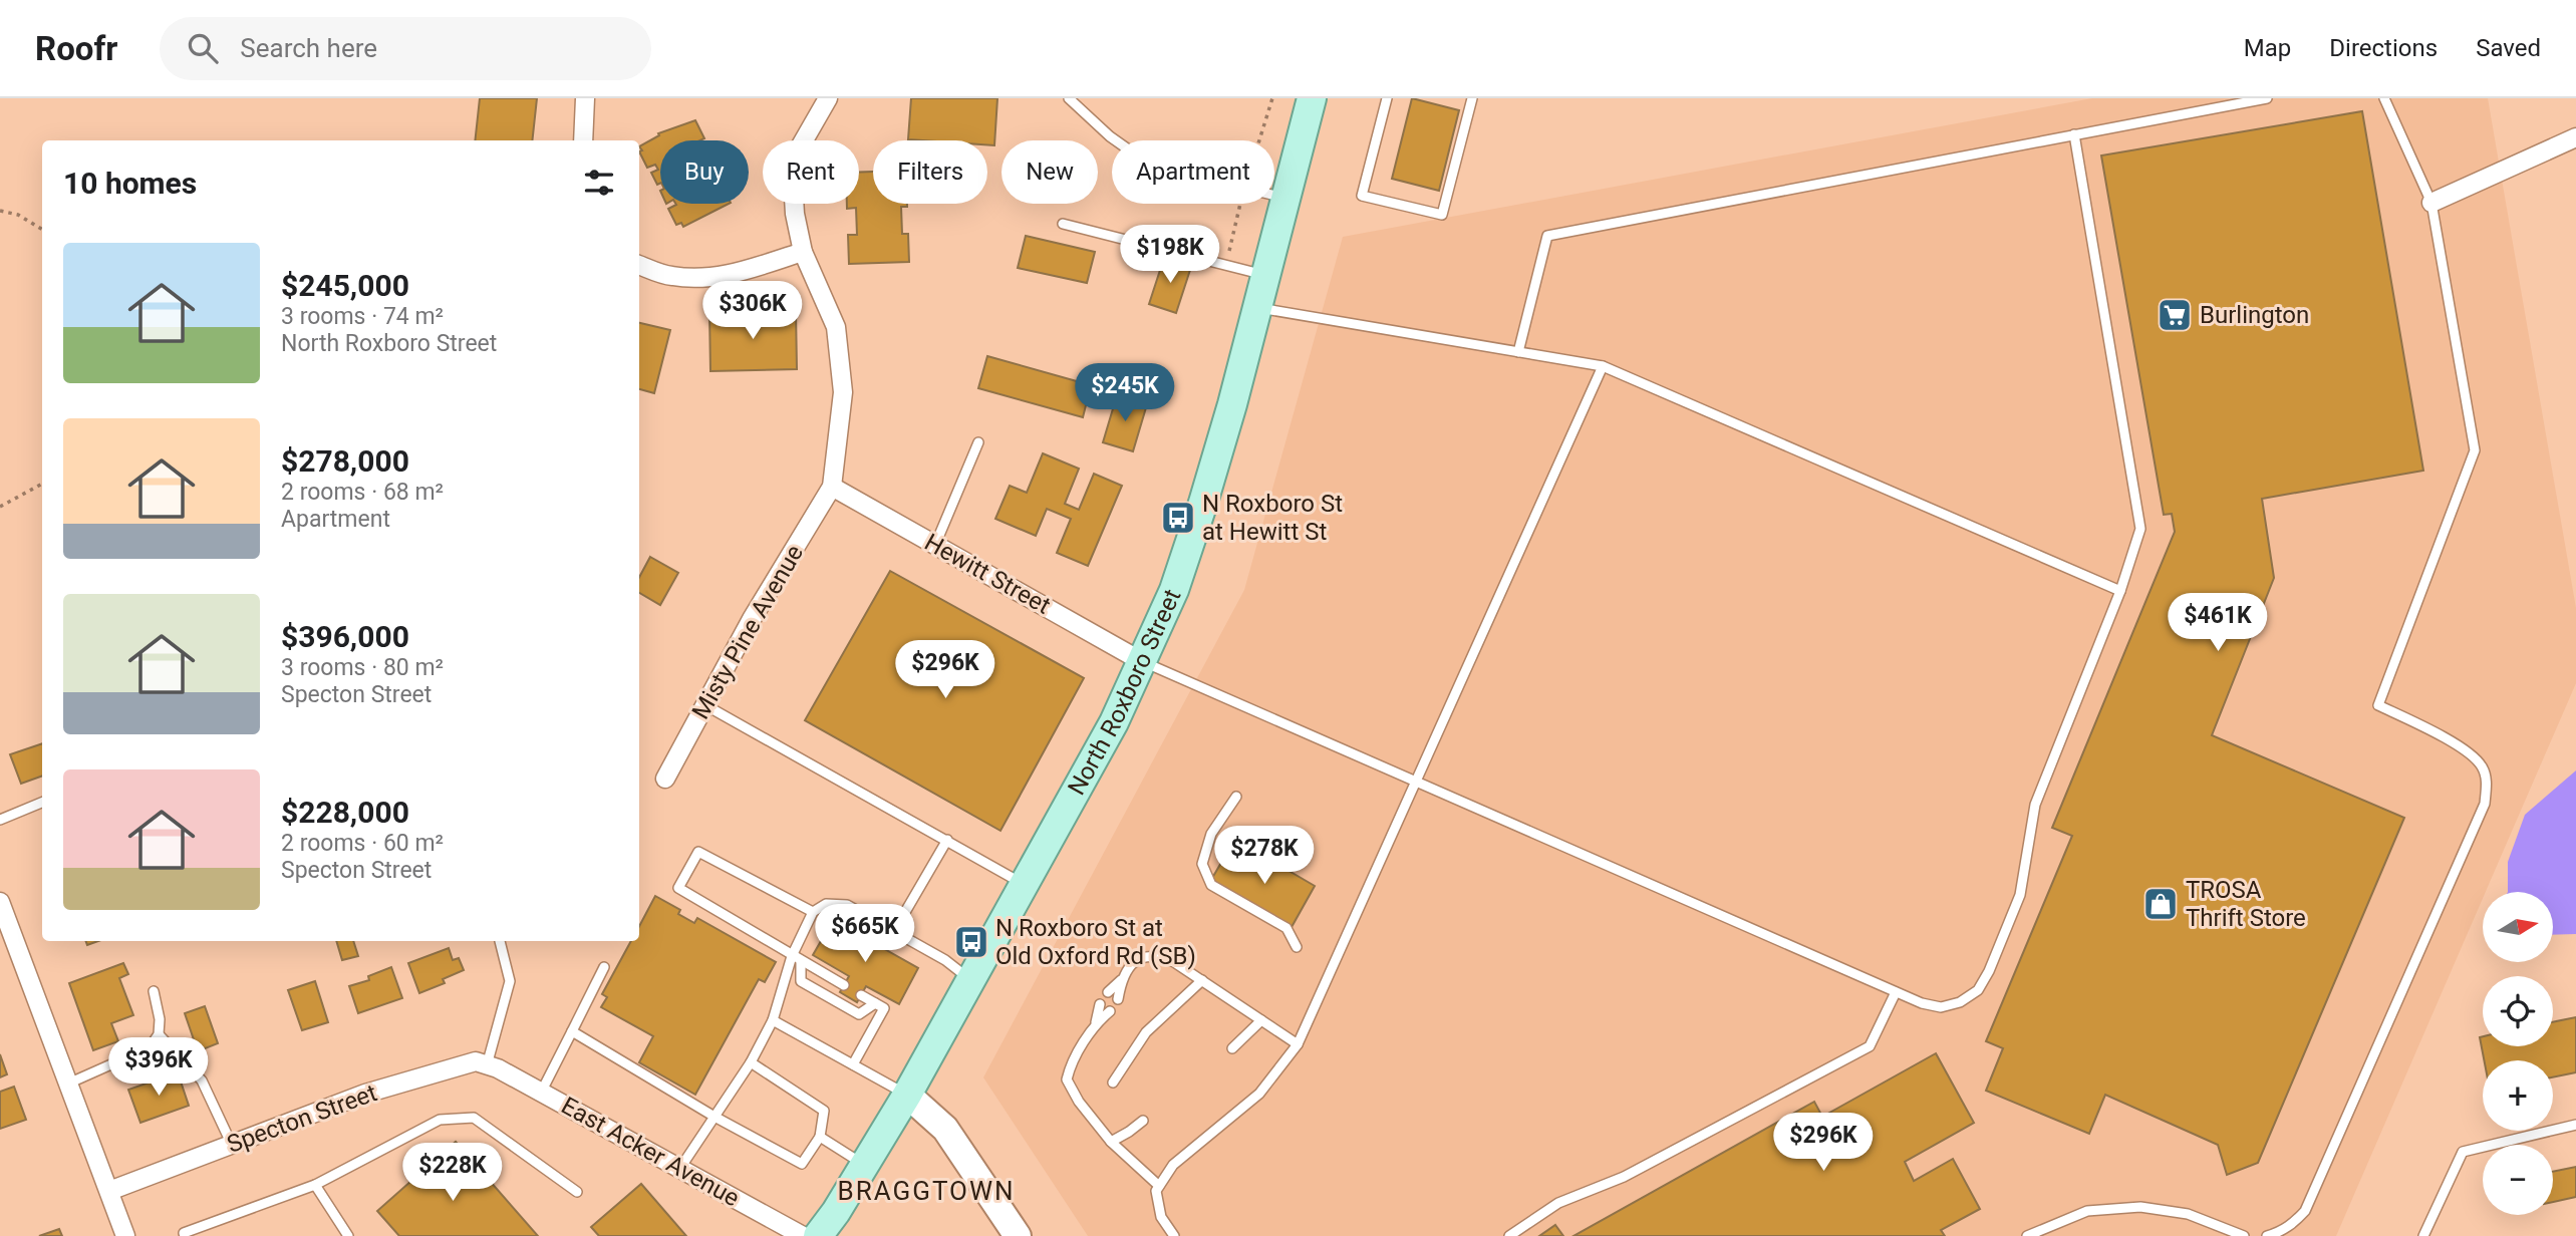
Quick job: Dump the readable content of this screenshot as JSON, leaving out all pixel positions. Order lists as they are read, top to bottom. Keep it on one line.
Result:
{"streets":{"main road":["North Roxboro Street"],"street":["Hewitt Street","Misty Pine Avenue","Specton Street","East Acker Avenue"]},"crossings":[["Hewitt Street","Misty Pine Avenue"],["Hewitt Street","North Roxboro Street"],["Specton Street","East Acker Avenue"]],"districts":["BRAGGTOWN"],"places":{"supermarket":["Burlington"],"bus stop":["N Roxboro St at Hewitt St","N Roxboro St at Old Oxford Rd (SB)"],"shop":["TROSA Thrift Store"]},"north":"right","page":{"header":"Roofr","search":"Search here","nav":["Map","Directions","Saved"],"chip":["Buy","Rent","Filters","New","Apartment"],"heading":"10 homes","price":["$198K","$306K","$245K","$461K","$296K","$278K","$665K","$396K","$296K","$228K"],"list":[{"name":"$245,000","note":"3 rooms · 74 m² · North Roxboro Street"},{"name":"$278,000","note":"2 rooms · 68 m² · Apartment"},{"name":"$396,000","note":"3 rooms · 80 m² · Specton Street"},{"name":"$228,000","note":"2 rooms · 60 m² · Specton Street"}],"map_buttons":["+","−"]}}
